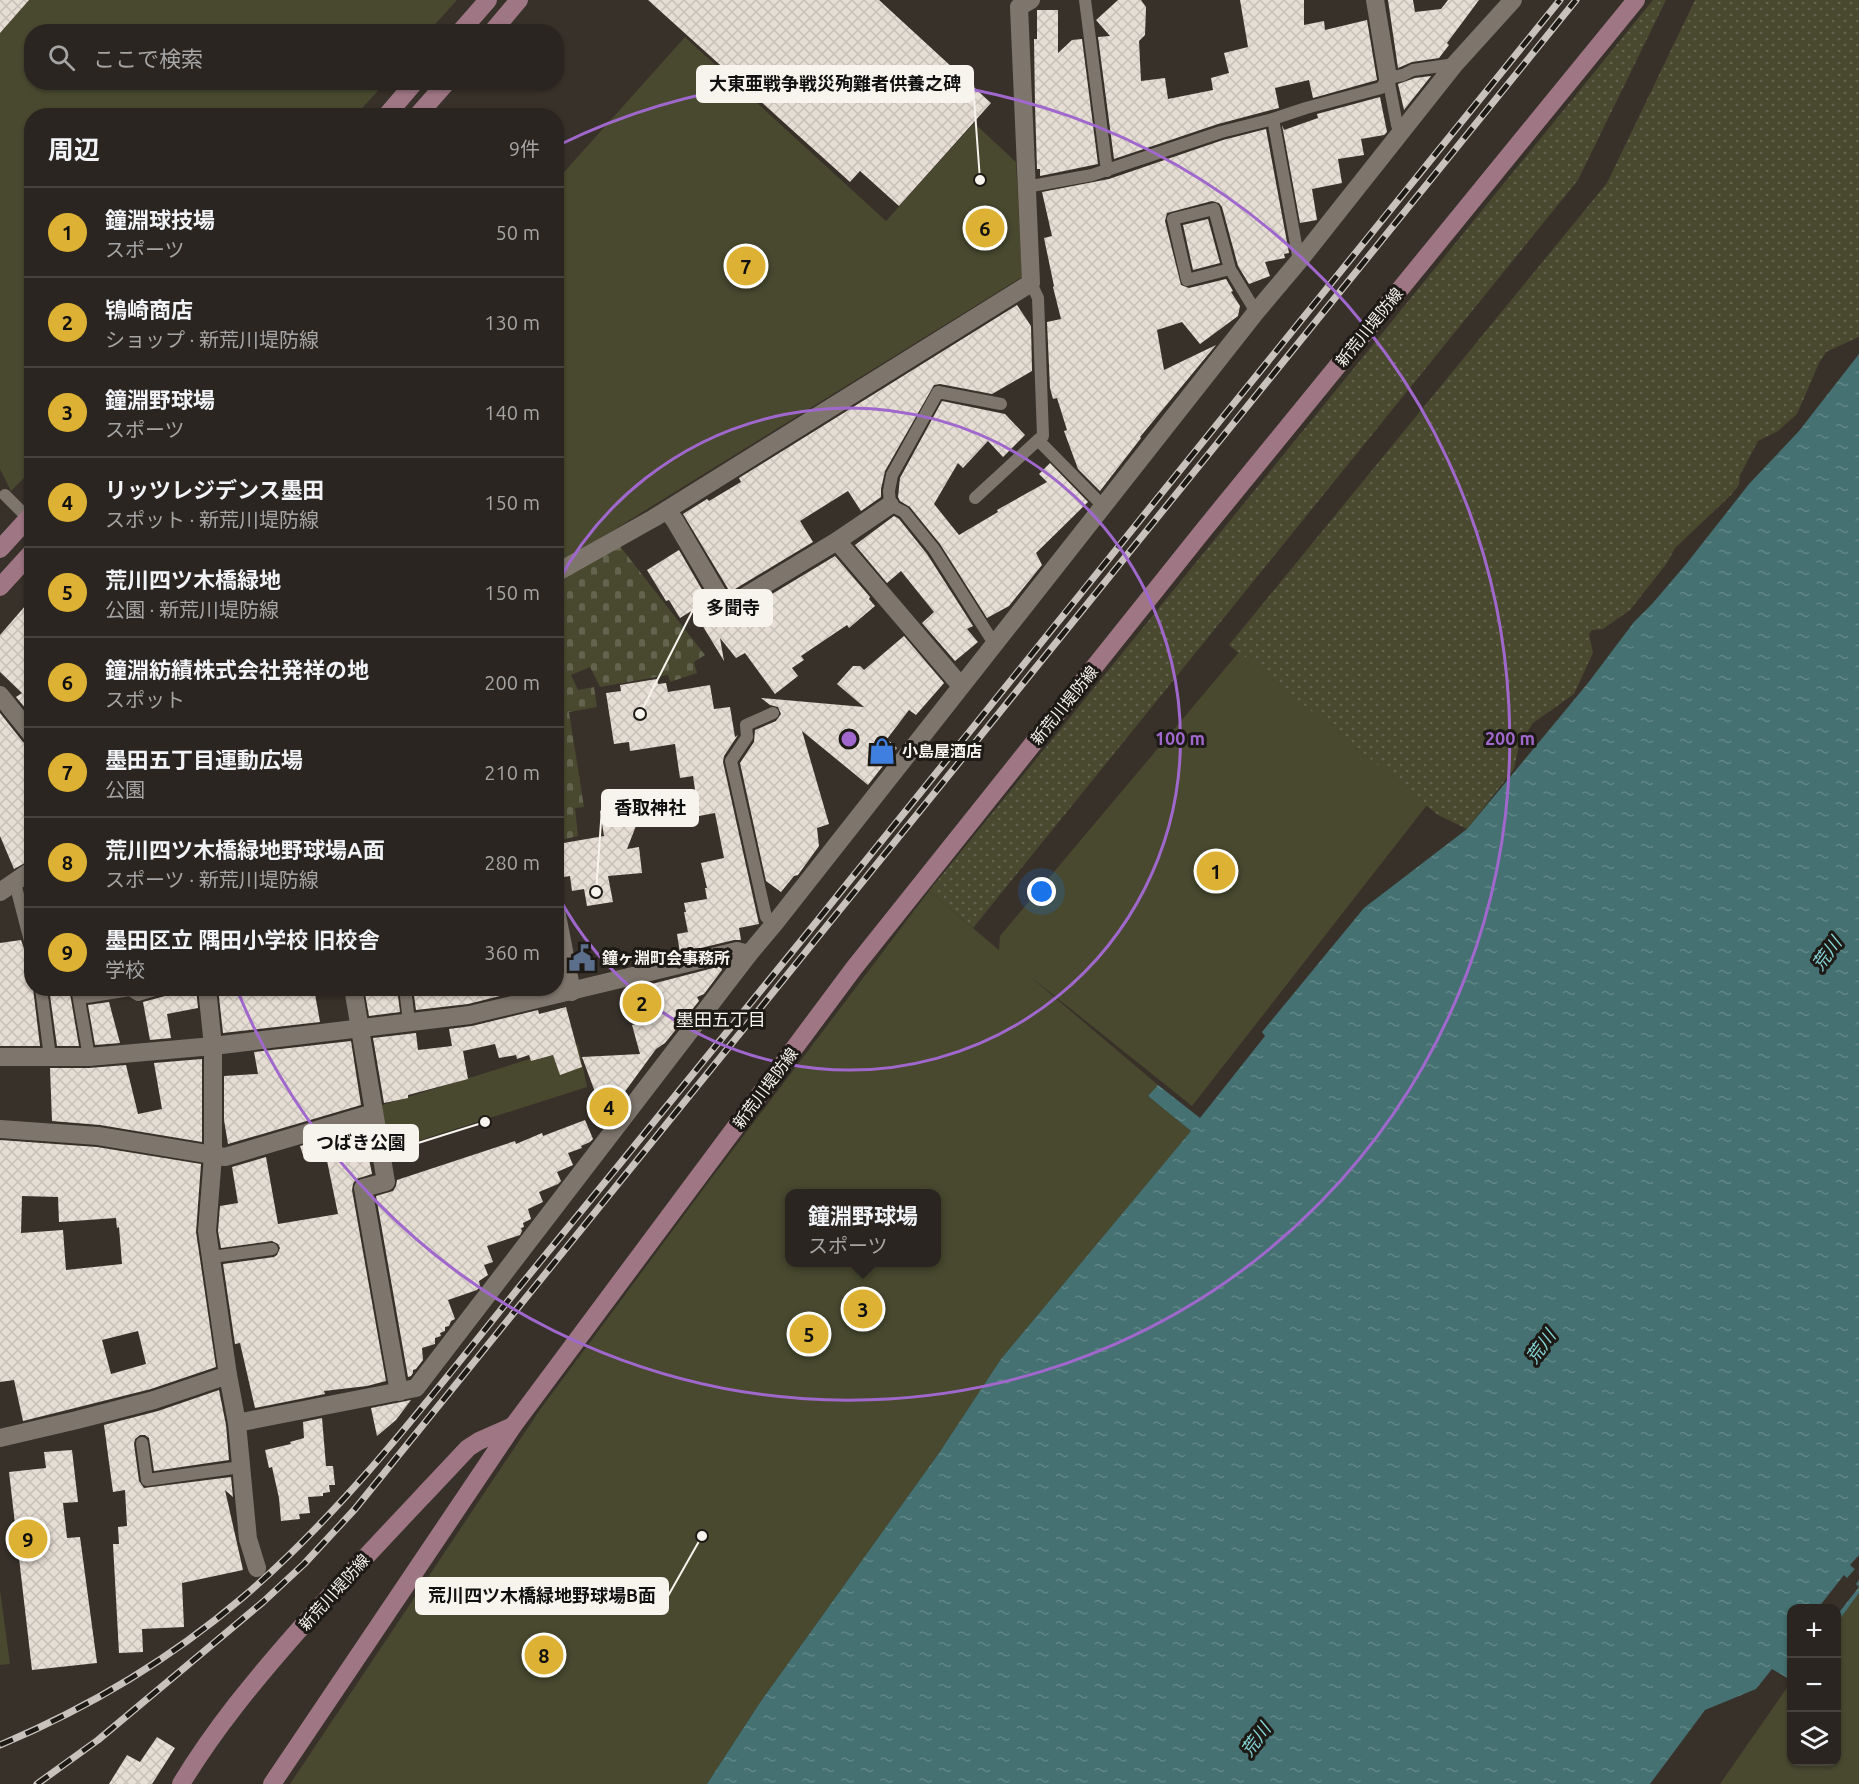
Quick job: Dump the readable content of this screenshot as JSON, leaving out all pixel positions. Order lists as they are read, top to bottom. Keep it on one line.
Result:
{"streets":{"main road":["新荒川堤防線"]},"districts":["墨田五丁目"],"water":["荒川"],"places":{"other":["大東亜戦争戦災殉難者供養之碑","多聞寺","香取神社","つばき公園","荒川四ツ木橋緑地野球場B面"],"shop":["小島屋酒店"],"public building":["鐘ヶ淵町会事務所"]},"page":{"search":"ここで検索","heading":["周辺","9件"],"list":[{"mark":"1","name":"鐘淵球技場","note":"スポーツ","value":"50 m"},{"mark":"2","name":"鴇崎商店","note":"ショップ · 新荒川堤防線","value":"130 m"},{"mark":"3","name":"鐘淵野球場","note":"スポーツ","value":"140 m"},{"mark":"4","name":"リッツレジデンス墨田","note":"スポット · 新荒川堤防線","value":"150 m"},{"mark":"5","name":"荒川四ツ木橋緑地","note":"公園 · 新荒川堤防線","value":"150 m"},{"mark":"6","name":"鐘淵紡績株式会社発祥の地","note":"スポット","value":"200 m"},{"mark":"7","name":"墨田五丁目運動広場","note":"公園","value":"210 m"},{"mark":"8","name":"荒川四ツ木橋緑地野球場A面","note":"スポーツ · 新荒川堤防線","value":"280 m"},{"mark":"9","name":"墨田区立 隅田小学校 旧校舎","note":"学校","value":"360 m"}],"pins":["6","7","1","2","4","3","5","9","8"],"popup":["鐘淵野球場","スポーツ"],"map_buttons":["+","−"]},"rings":["100 m","200 m"]}
